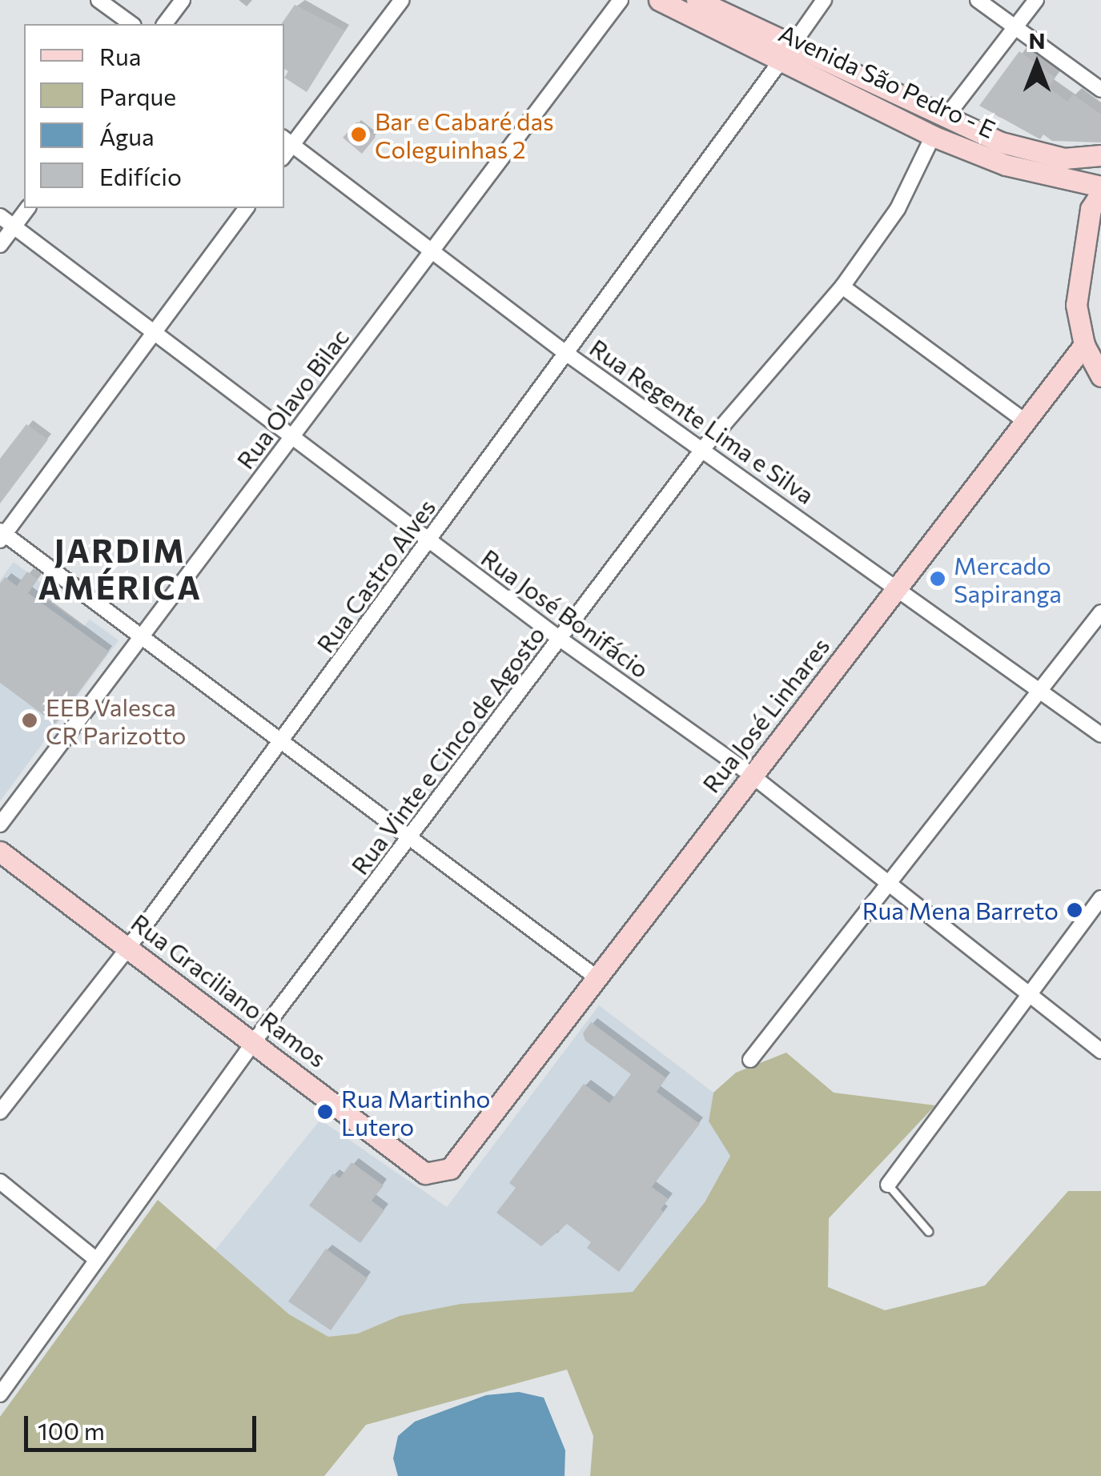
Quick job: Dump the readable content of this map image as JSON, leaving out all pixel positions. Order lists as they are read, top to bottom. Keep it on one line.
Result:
{"streets":{"street":["Avenida São Pedro - E","Rua Olavo Bilac","Rua Regente Lima e Silva","Rua Castro Alves","Rua José Bonifácio","Rua José Linhares","Rua Vinte e Cinco de Agosto","Rua Graciliano Ramos"]},"crossings":[["Avenida São Pedro - E","Rua Castro Alves"],["Avenida São Pedro - E","Rua Vinte e Cinco de Agosto"],["Rua Olavo Bilac","Rua Regente Lima e Silva"],["Rua Olavo Bilac","Rua José Bonifácio"],["Rua Regente Lima e Silva","Rua Castro Alves"],["Rua Regente Lima e Silva","Rua José Linhares"],["Rua Regente Lima e Silva","Rua Vinte e Cinco de Agosto"],["Rua Castro Alves","Rua José Bonifácio"],["Rua Castro Alves","Rua Graciliano Ramos"],["Rua José Bonifácio","Rua José Linhares"],["Rua José Bonifácio","Rua Vinte e Cinco de Agosto"],["Rua José Linhares","Rua Graciliano Ramos"],["Rua Vinte e Cinco de Agosto","Rua Graciliano Ramos"]],"districts":["JARDIM AMÉRICA"],"places":["Bar e Cabaré das Coleguinhas 2","Mercado Sapiranga","EEB Valesca CR Parizotto","Rua Mena Barreto","Rua Martinho Lutero"],"legend":["Rua","Parque","Água","Edifício"],"scale_bar":"100 m","north":"top"}
